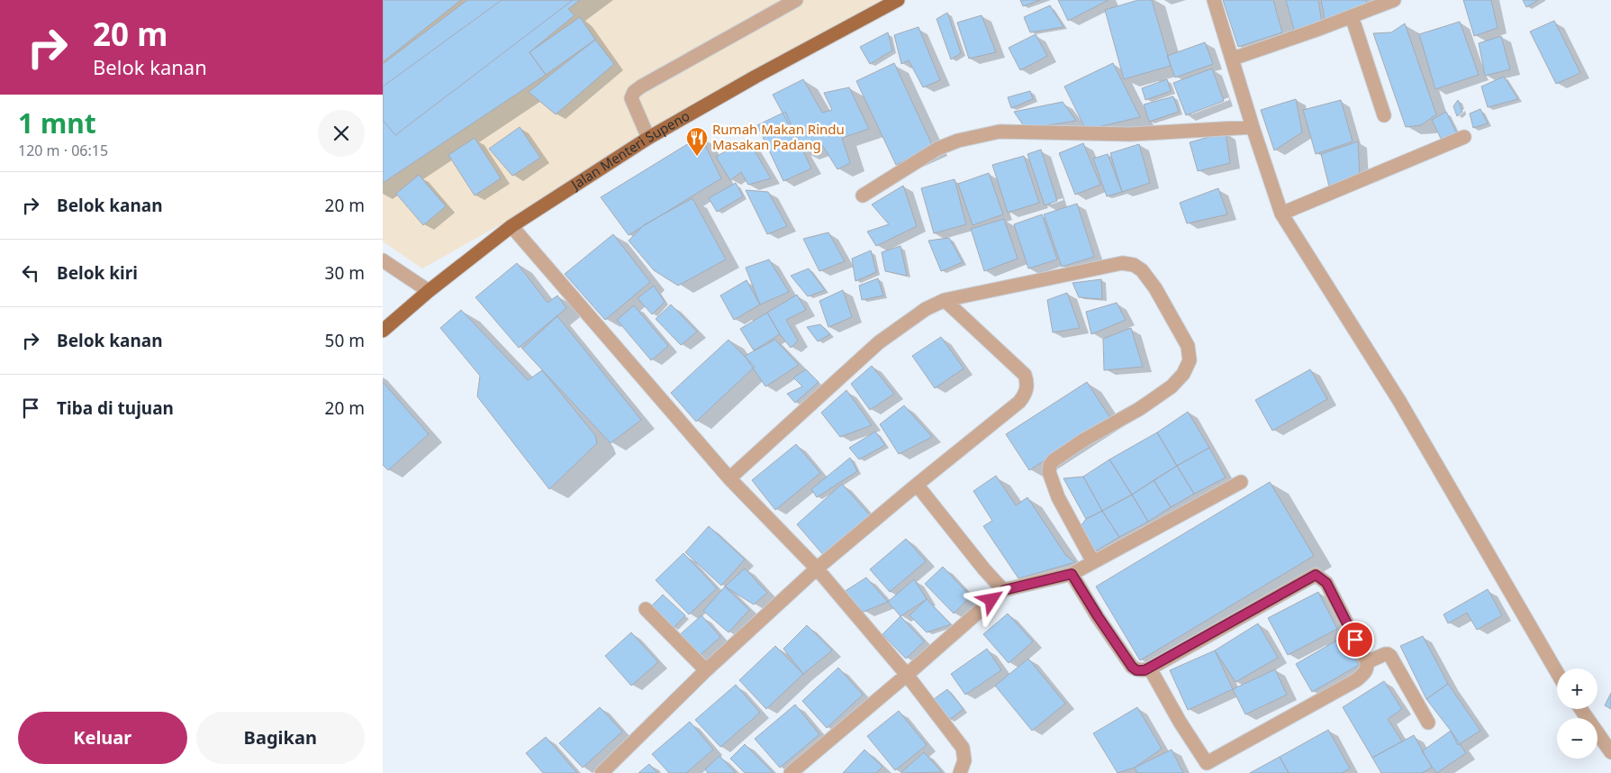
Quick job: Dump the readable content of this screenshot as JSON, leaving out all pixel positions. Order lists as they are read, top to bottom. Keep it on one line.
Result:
{"streets":{"main road":["Jalan Menteri Supeno"]},"places":{"restaurant":["Rumah Makan Rindu Masakan Padang"]},"page":{"turn":["20 m","Belok kanan"],"heading":["1 mnt","120 m · 06:15"],"list":[{"name":"Belok kanan","value":"20 m"},{"name":"Belok kiri","value":"30 m"},{"name":"Belok kanan","value":"50 m"},{"name":"Tiba di tujuan","value":"20 m"}],"map_buttons":["+","−"],"buttons":["Keluar","Bagikan"]}}
